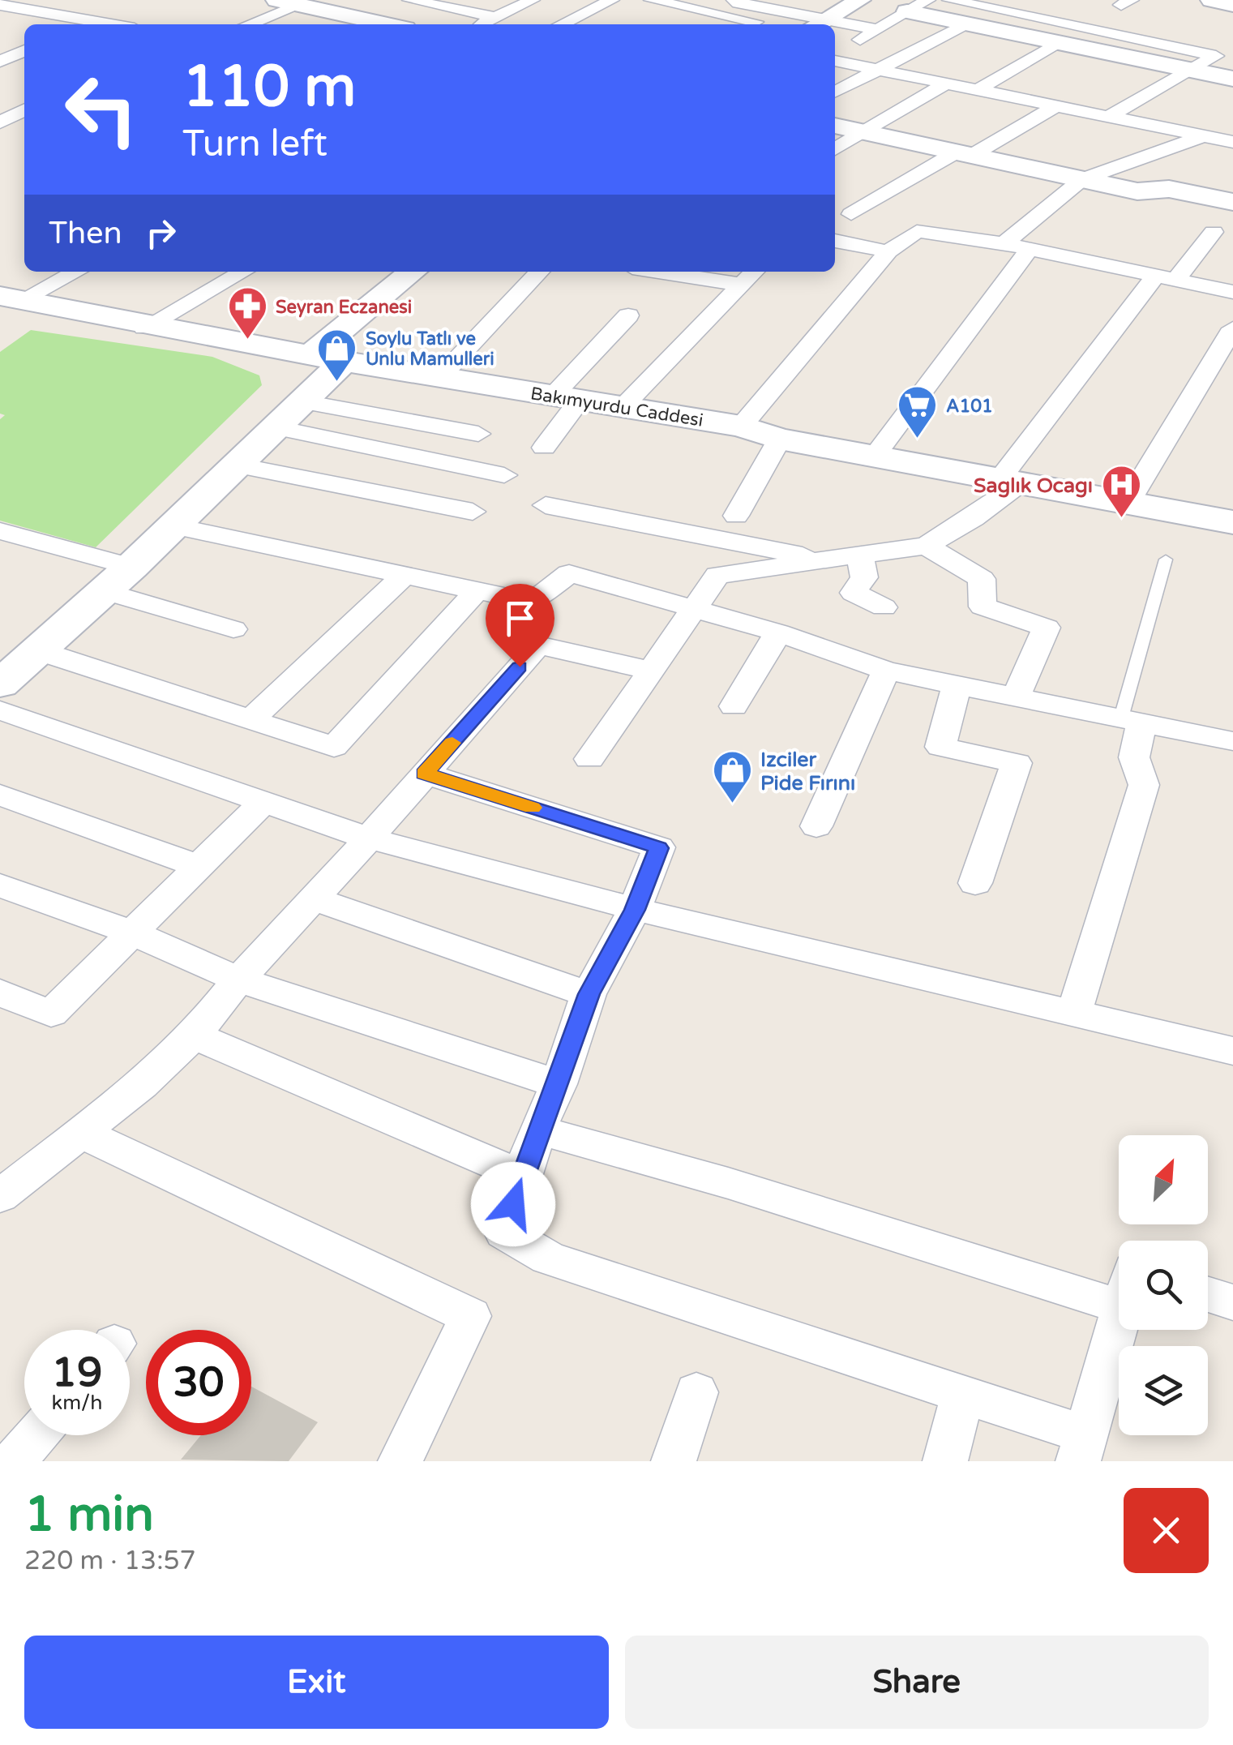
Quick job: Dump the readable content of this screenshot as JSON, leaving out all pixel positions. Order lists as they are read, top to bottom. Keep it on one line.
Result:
{"streets":{"street":["Bakımyurdu Caddesi"]},"places":{"pharmacy":["Seyran Eczanesi"],"shop":["Soylu Tatlı ve Unlu Mamulleri","Izciler Pide Fırını"],"supermarket":["A101"],"hospital":["Saglık Ocagı"]},"north":"top right","page":{"turn":["110 m","Turn left"],"then":"Then","speed":"19 km/h","limit":"30","heading":["1 min","220 m · 13:57"],"buttons":["Exit","Share"]}}
